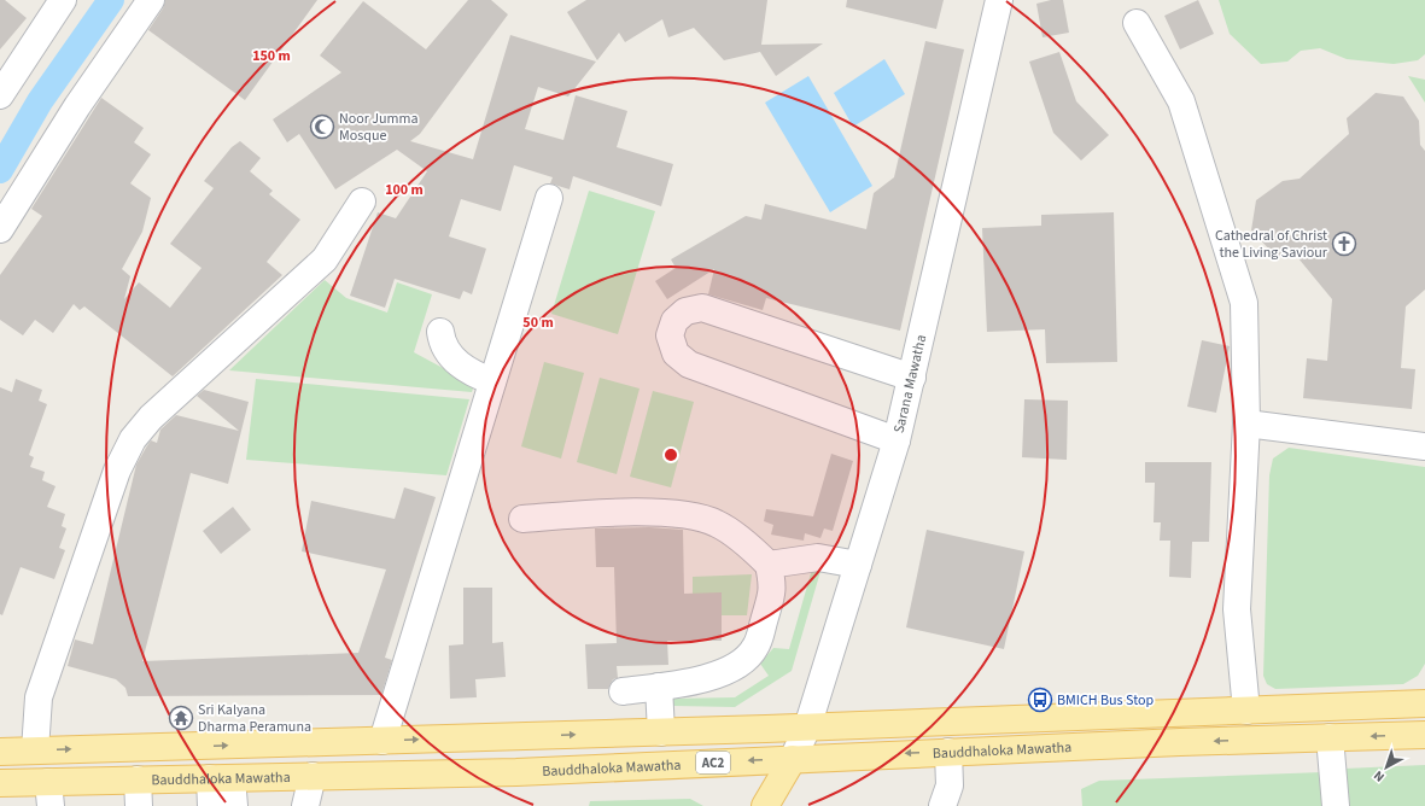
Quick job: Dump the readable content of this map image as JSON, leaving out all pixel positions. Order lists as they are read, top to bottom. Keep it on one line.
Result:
{"streets":{"main road":["Bauddhaloka Mawatha","AC2"],"street":["Sarana Mawatha"]},"crossings":[["Sarana Mawatha","Bauddhaloka Mawatha"]],"places":{"mosque":["Noor Jumma Mosque"],"church":["Cathedral of Christ the Living Saviour"],"bus stop":["BMICH Bus Stop"],"temple":["Sri Kalyana Dharma Peramuna"]},"north":"bottom left","rings":["150 m","100 m","50 m"]}
